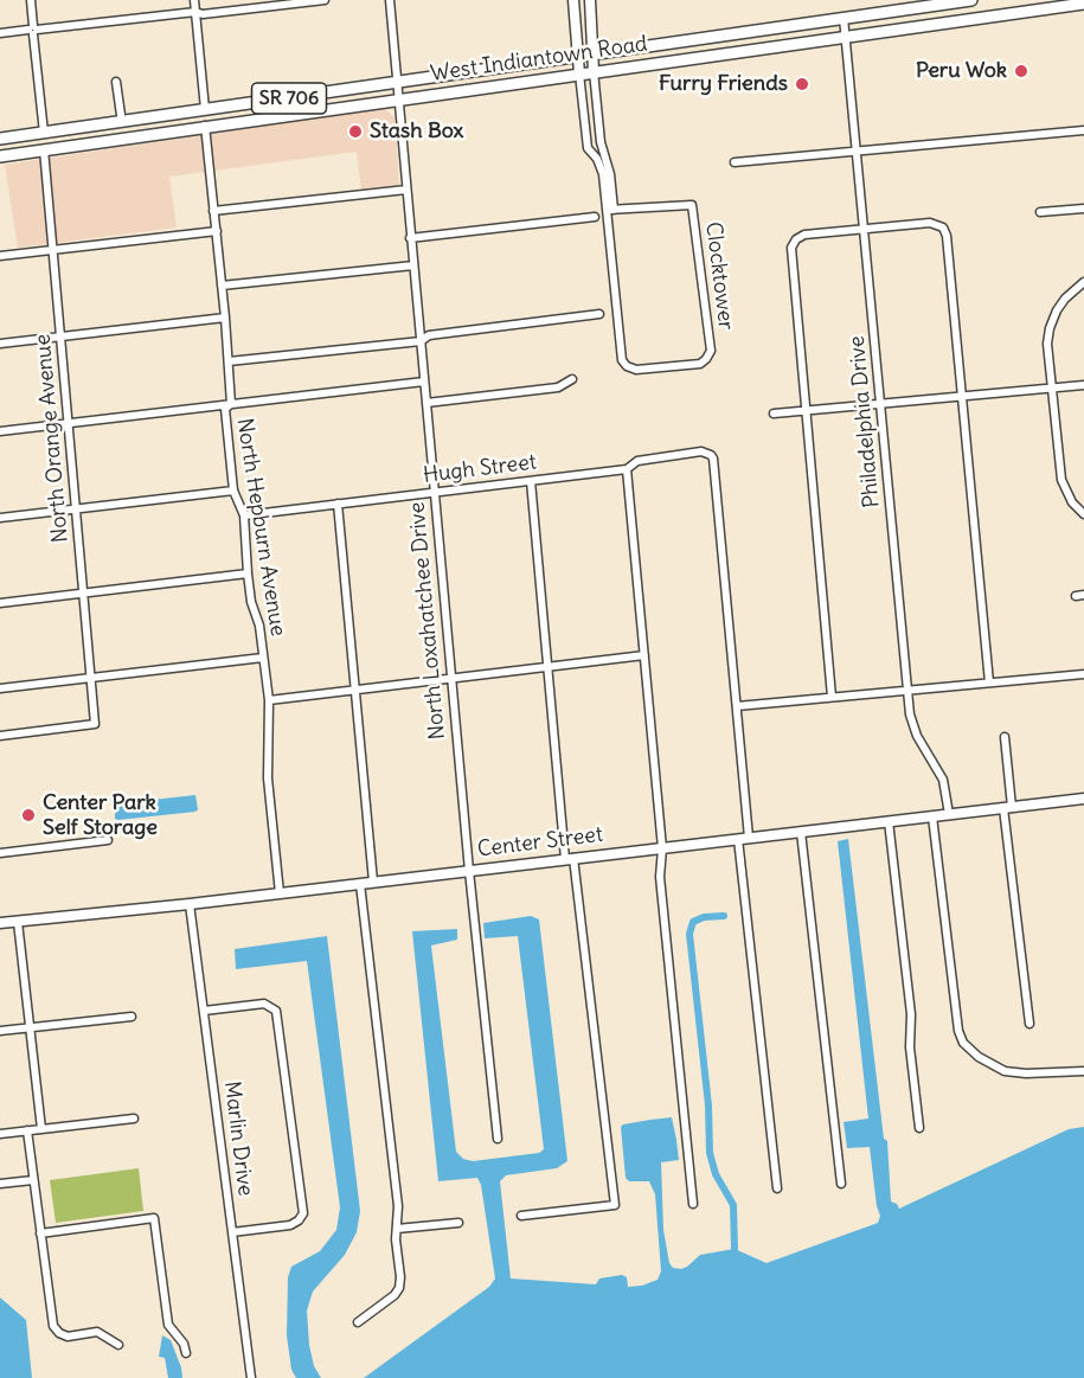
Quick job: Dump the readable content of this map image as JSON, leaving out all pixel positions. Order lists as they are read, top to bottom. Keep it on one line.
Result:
{"streets":{"main road":["West Indiantown Road","SR 706"],"street":["Clocktower","Philadelphia Drive","North Orange Avenue","Hugh Street","North Hepburn Avenue","North Loxahatchee Drive","Center Street","Marlin Drive"]},"crossings":[["West Indiantown Road","Clocktower"],["West Indiantown Road","Philadelphia Drive"],["West Indiantown Road","North Orange Avenue"],["West Indiantown Road","North Hepburn Avenue"],["West Indiantown Road","North Loxahatchee Drive"],["Philadelphia Drive","Center Street"],["Hugh Street","North Hepburn Avenue"],["Hugh Street","North Loxahatchee Drive"],["North Hepburn Avenue","Center Street"],["North Loxahatchee Drive","Center Street"],["Center Street","Marlin Drive"]],"places":["Peru Wok","Furry Friends","Stash Box","Center Park Self Storage"]}
